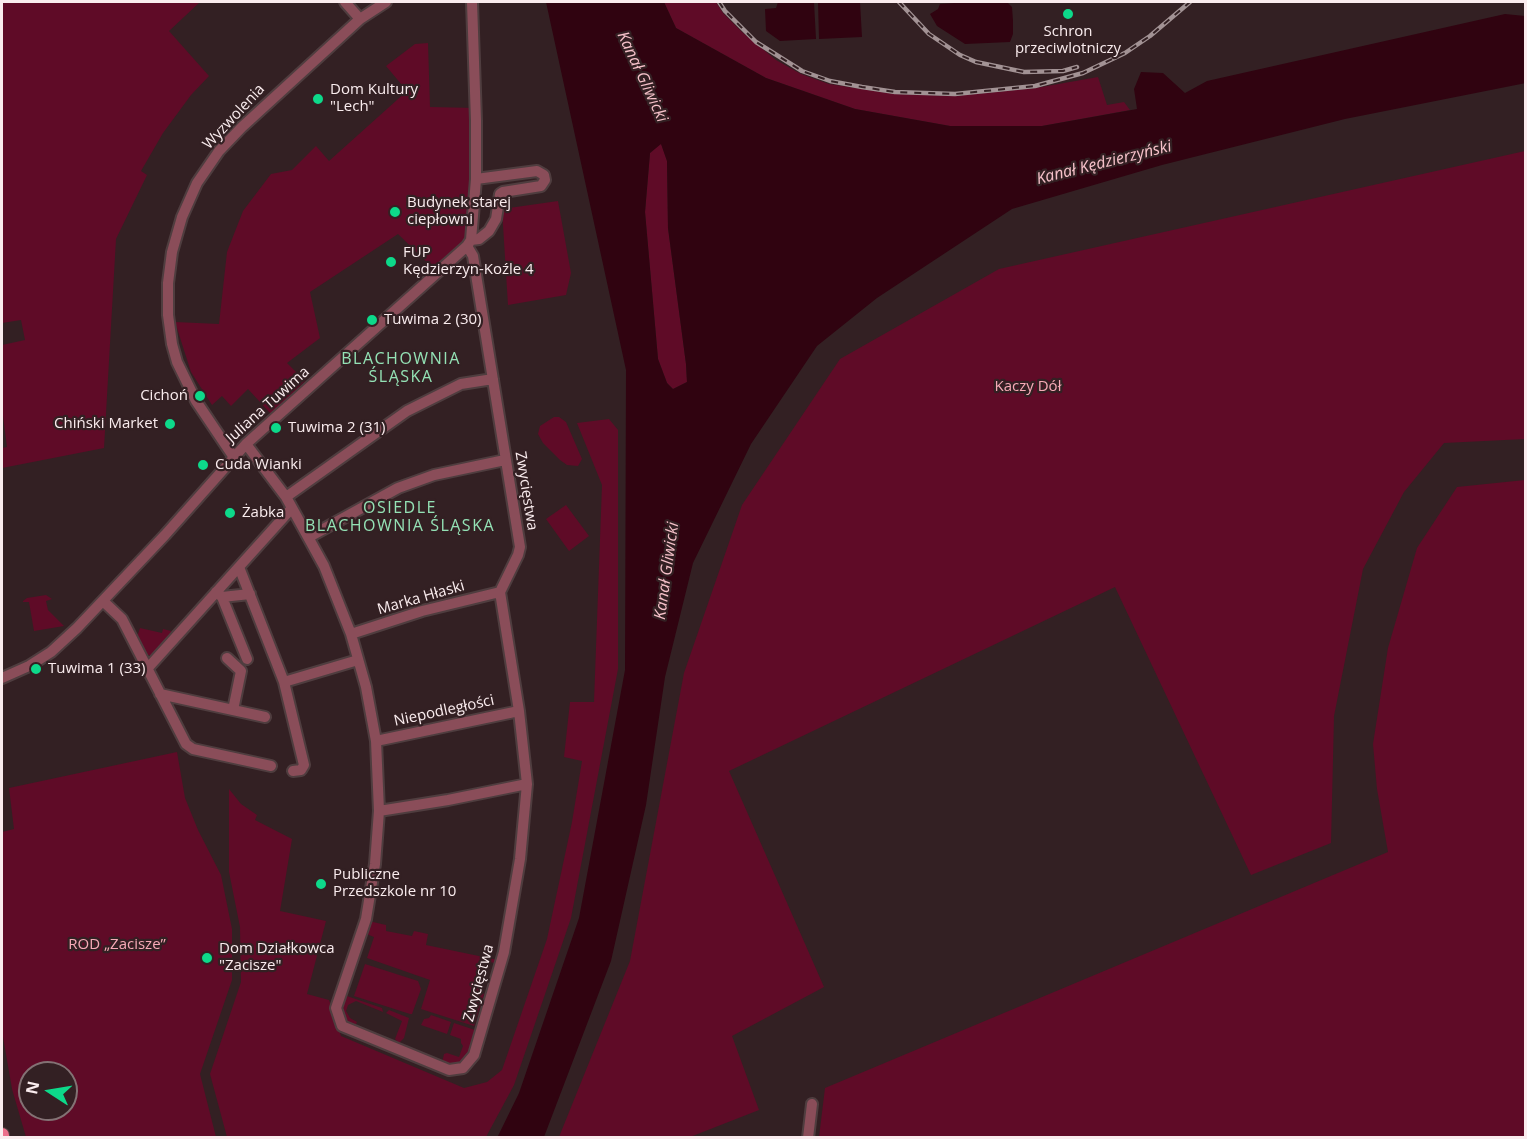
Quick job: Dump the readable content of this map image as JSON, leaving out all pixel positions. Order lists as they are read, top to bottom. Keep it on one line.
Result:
{"streets":{"street":["Wyzwolenia","Juliana Tuwima","Zwycięstwa","Marka Hłaski","Niepodległości"]},"crossings":[["Wyzwolenia","Juliana Tuwima"],["Juliana Tuwima","Zwycięstwa"],["Zwycięstwa","Marka Hłaski"],["Zwycięstwa","Niepodległości"]],"districts":["BLACHOWNIA ŚLĄSKA","OSIEDLE BLACHOWNIA ŚLĄSKA"],"water":["Kanał Gliwicki","Kanał Kędzierzyński"],"parks":["Kaczy Dół","ROD „Zacisze”"],"places":["Schron przeciwlotniczy","Dom Kultury \"Lech\"","Budynek starej ciepłowni","FUP Kędzierzyn-Koźle 4","Tuwima 2 (30)","Cichoń","Chiński Market","Tuwima 2 (31)","Cuda Wianki","Żabka","Tuwima 1 (33)","Publiczne Przedszkole nr 10","Dom Działkowca \"Zacisze\""],"north":"left"}
